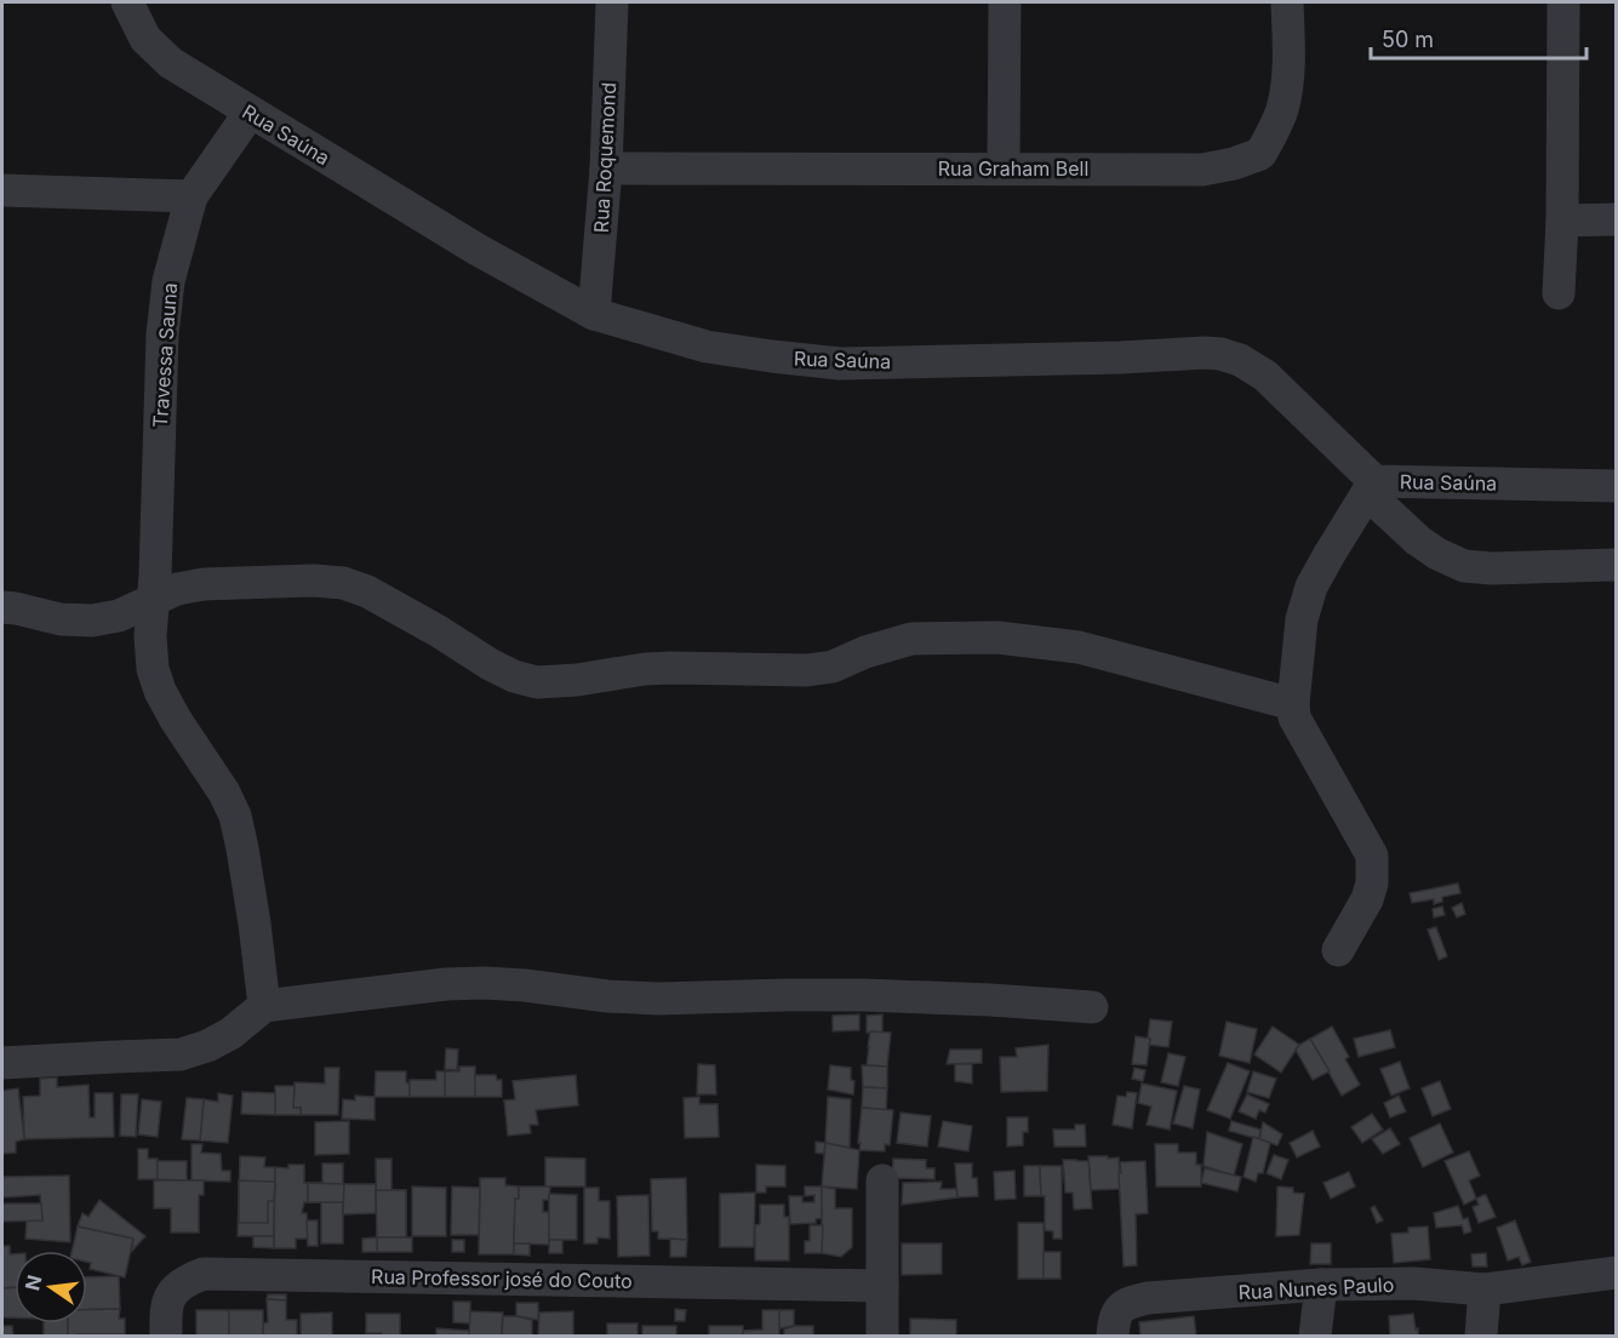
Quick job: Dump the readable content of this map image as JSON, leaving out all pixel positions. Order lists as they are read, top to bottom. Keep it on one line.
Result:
{"streets":{"street":["Rua Saúna","Rua Roquemond","Rua Graham Bell","Travessa Sauna","Rua Professor josé do Couto","Rua Nunes Paulo"]},"crossings":[["Rua Saúna","Rua Roquemond"],["Rua Saúna","Travessa Sauna"],["Rua Roquemond","Rua Graham Bell"]],"scale_bar":"50 m","north":"left"}
